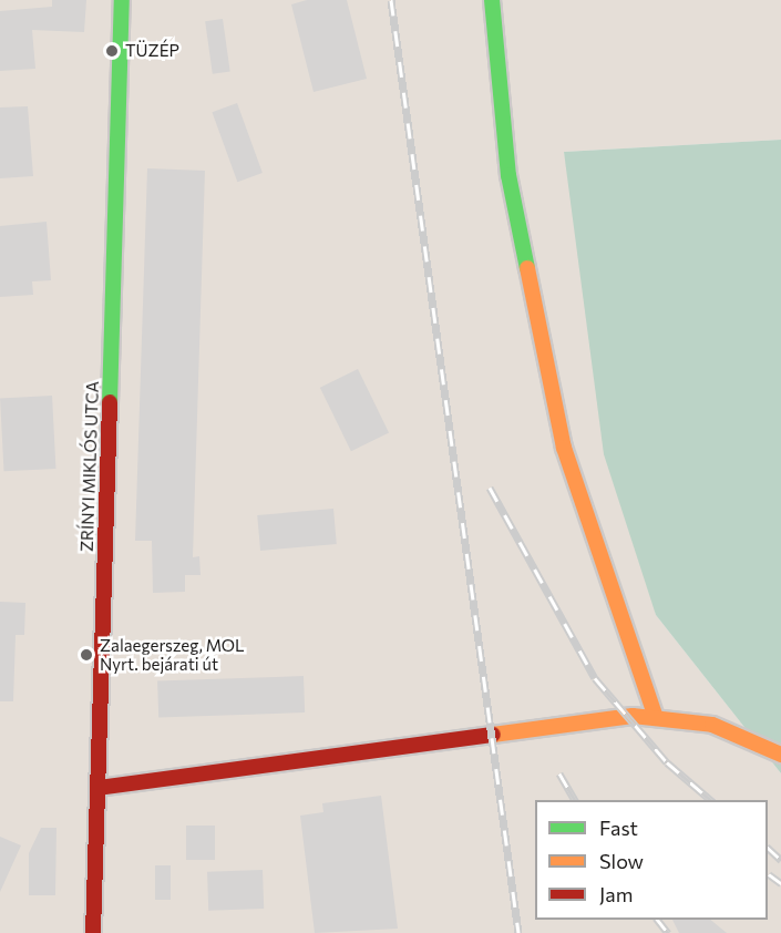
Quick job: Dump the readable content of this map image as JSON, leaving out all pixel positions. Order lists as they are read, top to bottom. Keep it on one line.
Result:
{"streets":{"street":["ZRÍNYI MIKLÓS UTCA"]},"places":["TÜZÉP","Zalaegerszeg, MOL Nyrt. bejárati út"],"legend":["Fast","Slow","Jam"]}
